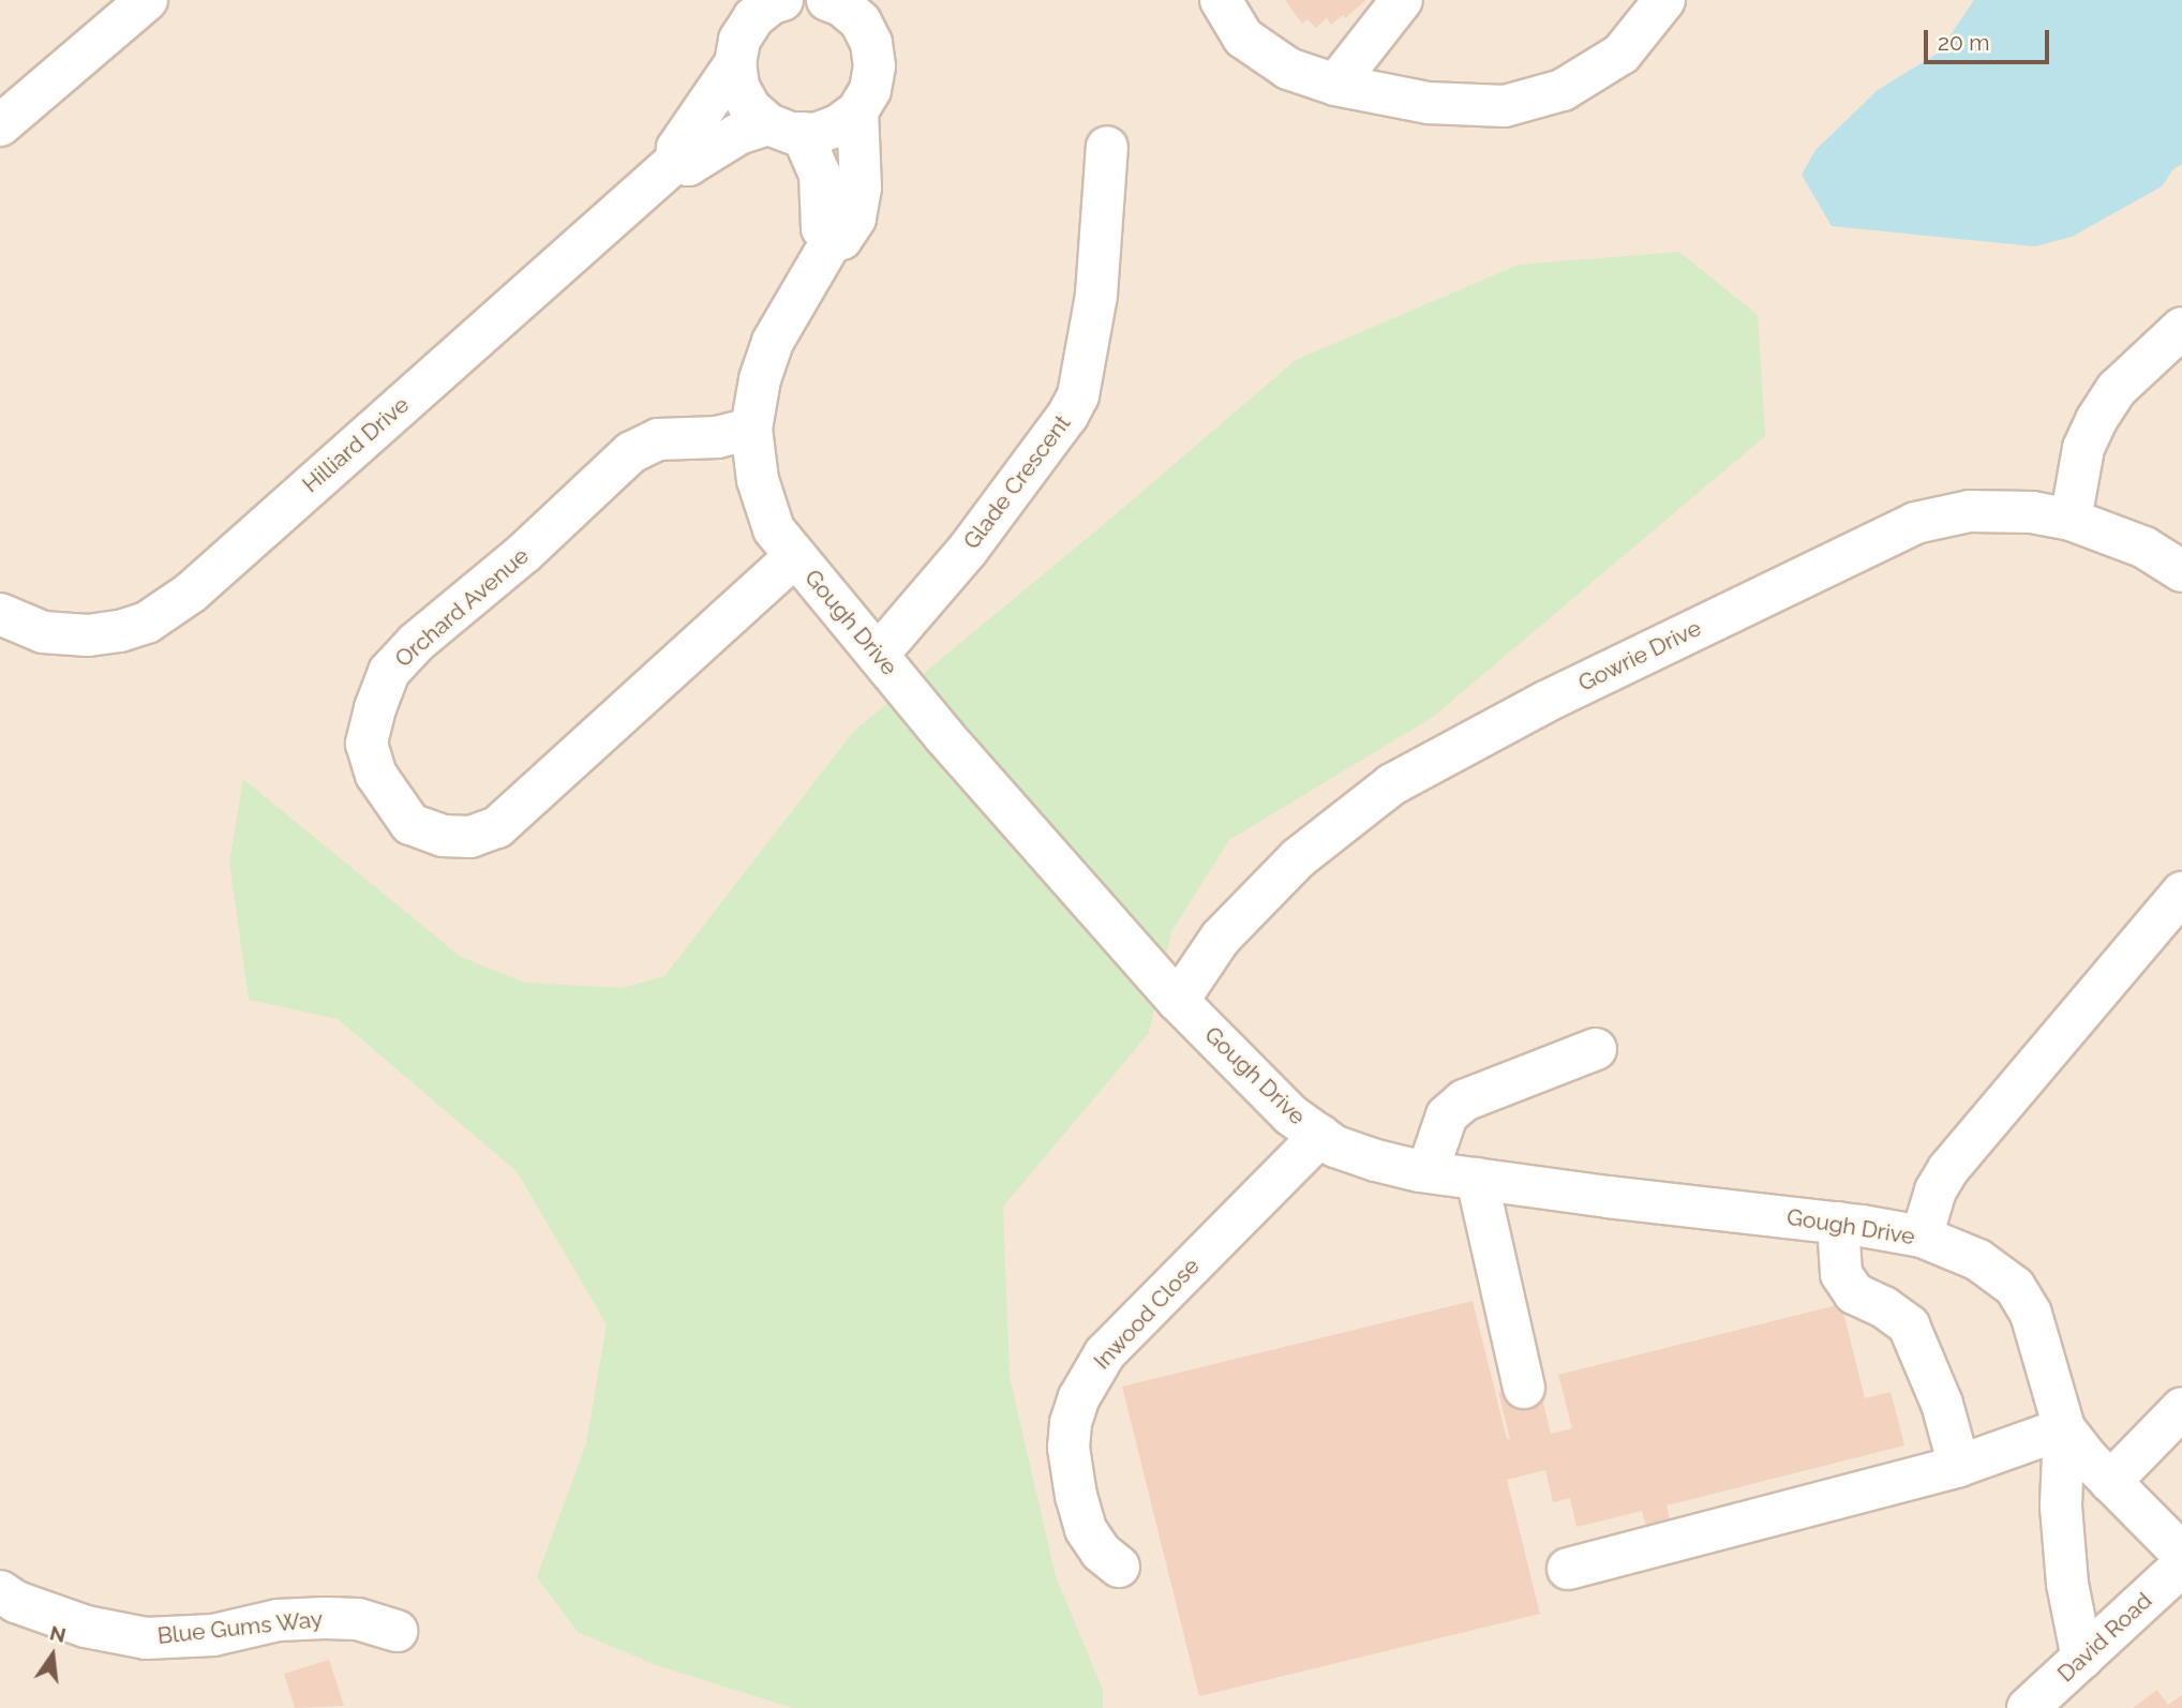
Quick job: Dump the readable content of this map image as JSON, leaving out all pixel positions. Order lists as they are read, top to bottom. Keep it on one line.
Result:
{"streets":{"street":["Hilliard Drive","Glade Crescent","Orchard Avenue","Gough Drive","Gowrie Drive","Inwood Close","Blue Gums Way","David Road"]},"crossings":[["Hilliard Drive","Gough Drive"],["Glade Crescent","Gough Drive"],["Orchard Avenue","Gough Drive"],["Gough Drive","Gowrie Drive"],["Gough Drive","Inwood Close"]],"scale_bar":"20 m","north":"top"}
